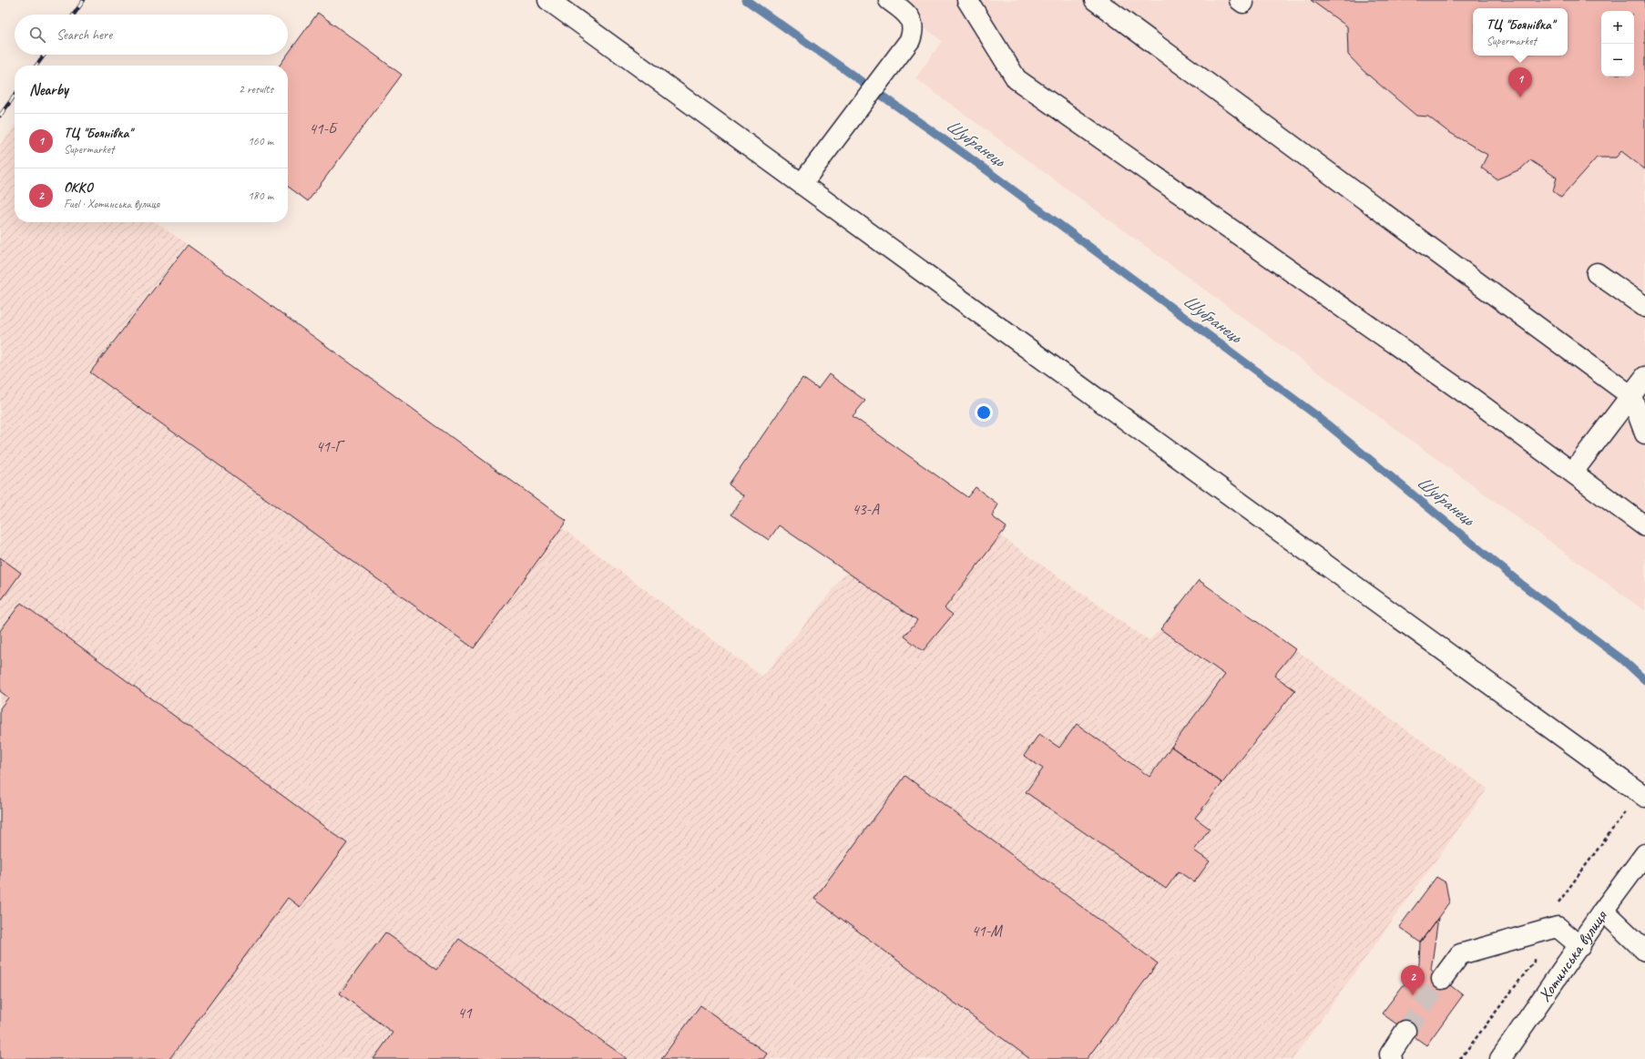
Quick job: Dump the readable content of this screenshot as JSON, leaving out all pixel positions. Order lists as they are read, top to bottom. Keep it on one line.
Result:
{"streets":{"main road":["Хотинська вулиця"]},"water":["Шубранець"],"house_numbers":["41-Б","41-Г","43-А","41-М","41"],"page":{"popup":["ТЦ \"Боянівка\"","Supermarket"],"map_buttons":["+","−"],"search":"Search here","heading":["Nearby","2 results"],"pins":["1","2"],"list":[{"mark":"1","name":"ТЦ \"Боянівка\"","note":"Supermarket","value":"160 m"},{"mark":"2","name":"ОККО","note":"Fuel · Хотинська вулиця","value":"180 m"}]}}
